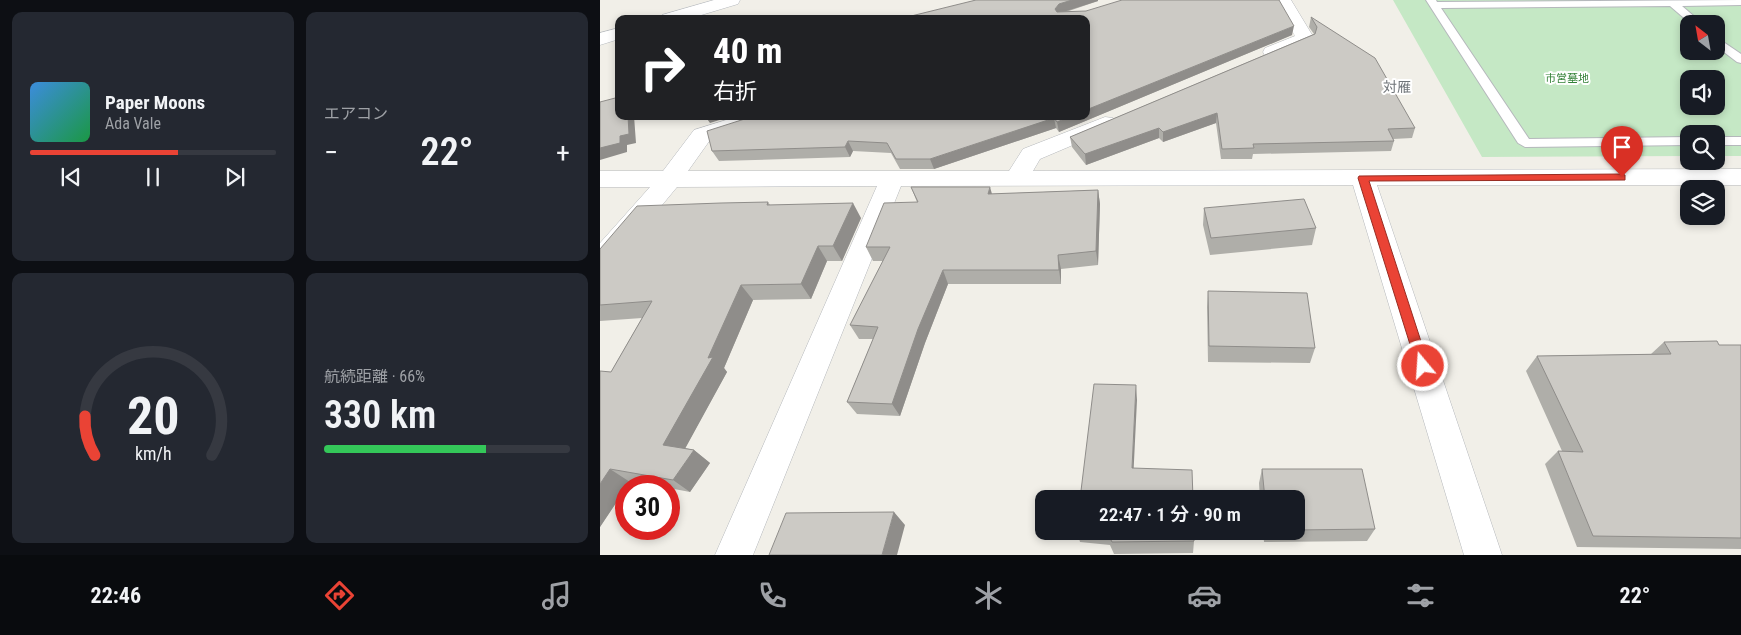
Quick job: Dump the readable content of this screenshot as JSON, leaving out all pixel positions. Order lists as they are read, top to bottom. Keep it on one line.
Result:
{"districts":["対雁"],"parks":["市営墓地"],"north":"top left","page":{"tile":["エアコン",["航続距離 · 66%","330 km"]],"turn":["40 m","右折"],"song":["Paper Moons","Ada Vale"],"heat":["−","22°","+"],"limit":"30","trip":"22:47 · 1 分 · 90 m","tabs":["22:46","22°"],"gauge":["20","km/h"]}}
